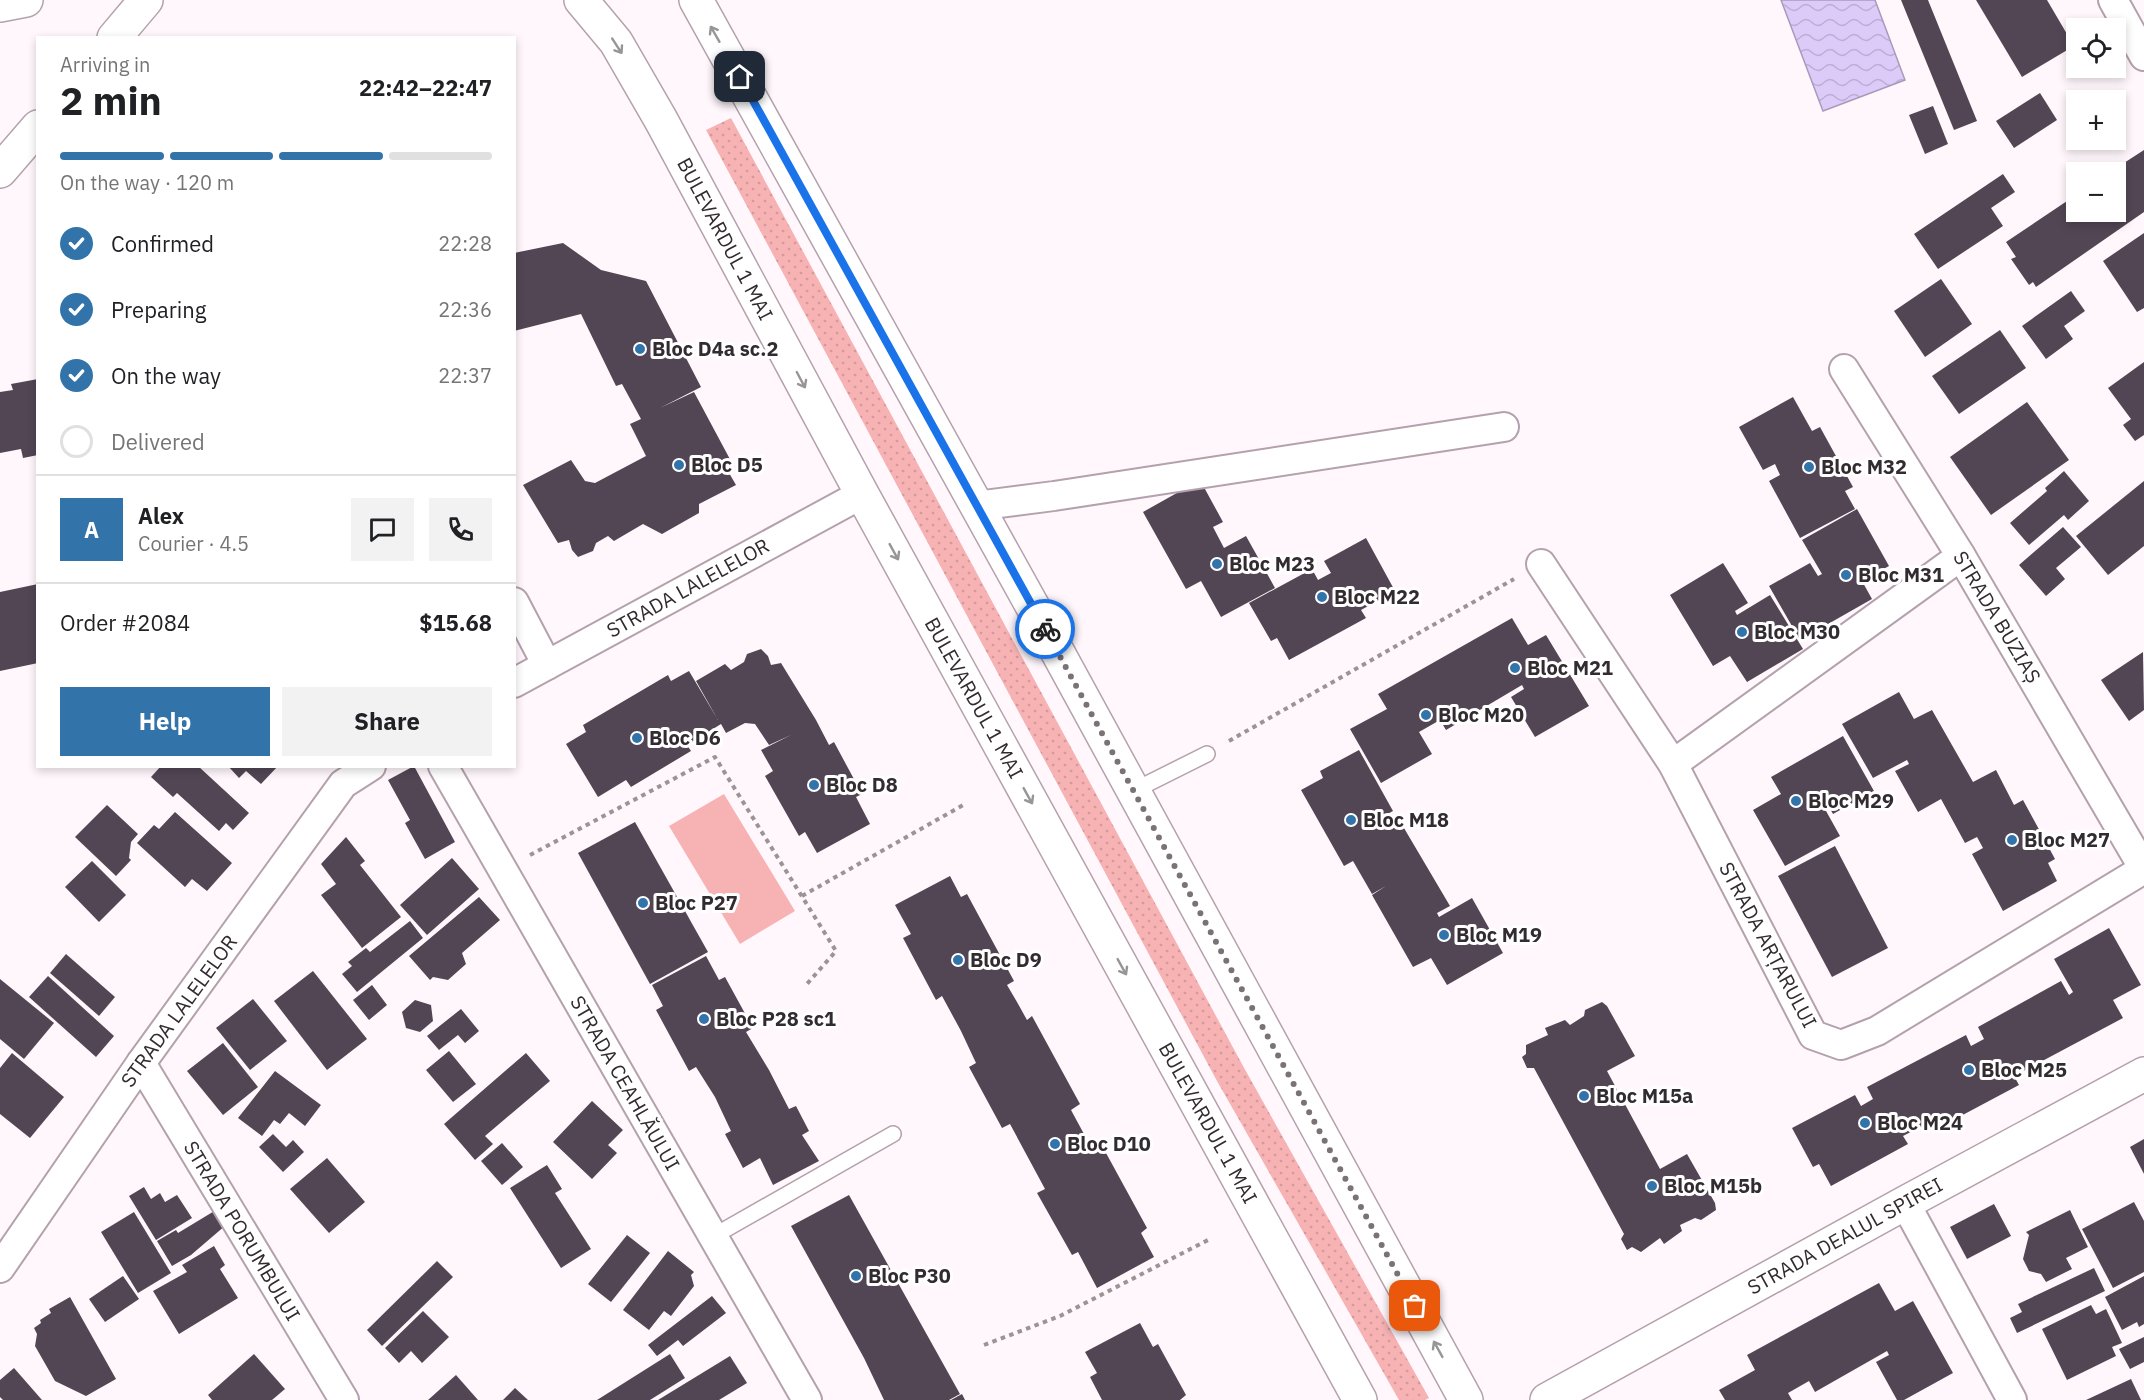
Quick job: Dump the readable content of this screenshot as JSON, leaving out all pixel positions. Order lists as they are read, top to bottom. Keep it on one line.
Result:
{"streets":{"main road":["BULEVARDUL 1 MAI","STRADA DEALUL SPIREI"],"street":["STRADA LALELELOR","STRADA BUZIAȘ","STRADA ARȚARULUI","STRADA CEAHLĂULUI","STRADA PORUMBULUI"]},"crossings":[["BULEVARDUL 1 MAI","STRADA LALELELOR"],["STRADA LALELELOR","STRADA PORUMBULUI"],["STRADA BUZIAȘ","STRADA ARȚARULUI"]],"places":["Bloc D4a sc.2","Bloc D5","Bloc M32","Bloc M23","Bloc M31","Bloc M22","Bloc M30","Bloc M21","Bloc M20","Bloc D6","Bloc D8","Bloc M29","Bloc M18","Bloc M27","Bloc P27","Bloc M19","Bloc D9","Bloc P28 sc1","Bloc M25","Bloc M15a","Bloc M24","Bloc D10","Bloc M15b","Bloc P30"],"page":{"map_buttons":["+","−"],"heading":["2 min","Arriving in","22:42–22:47"],"panel":["Alex","Courier · 4.5","Order #2084","$15.68"],"bar":"On the way · 120 m","list":[["Confirmed","22:28"],["Preparing","22:36"],["On the way","22:37"],"Delivered"],"round":"A","buttons":["Help","Share"]}}
